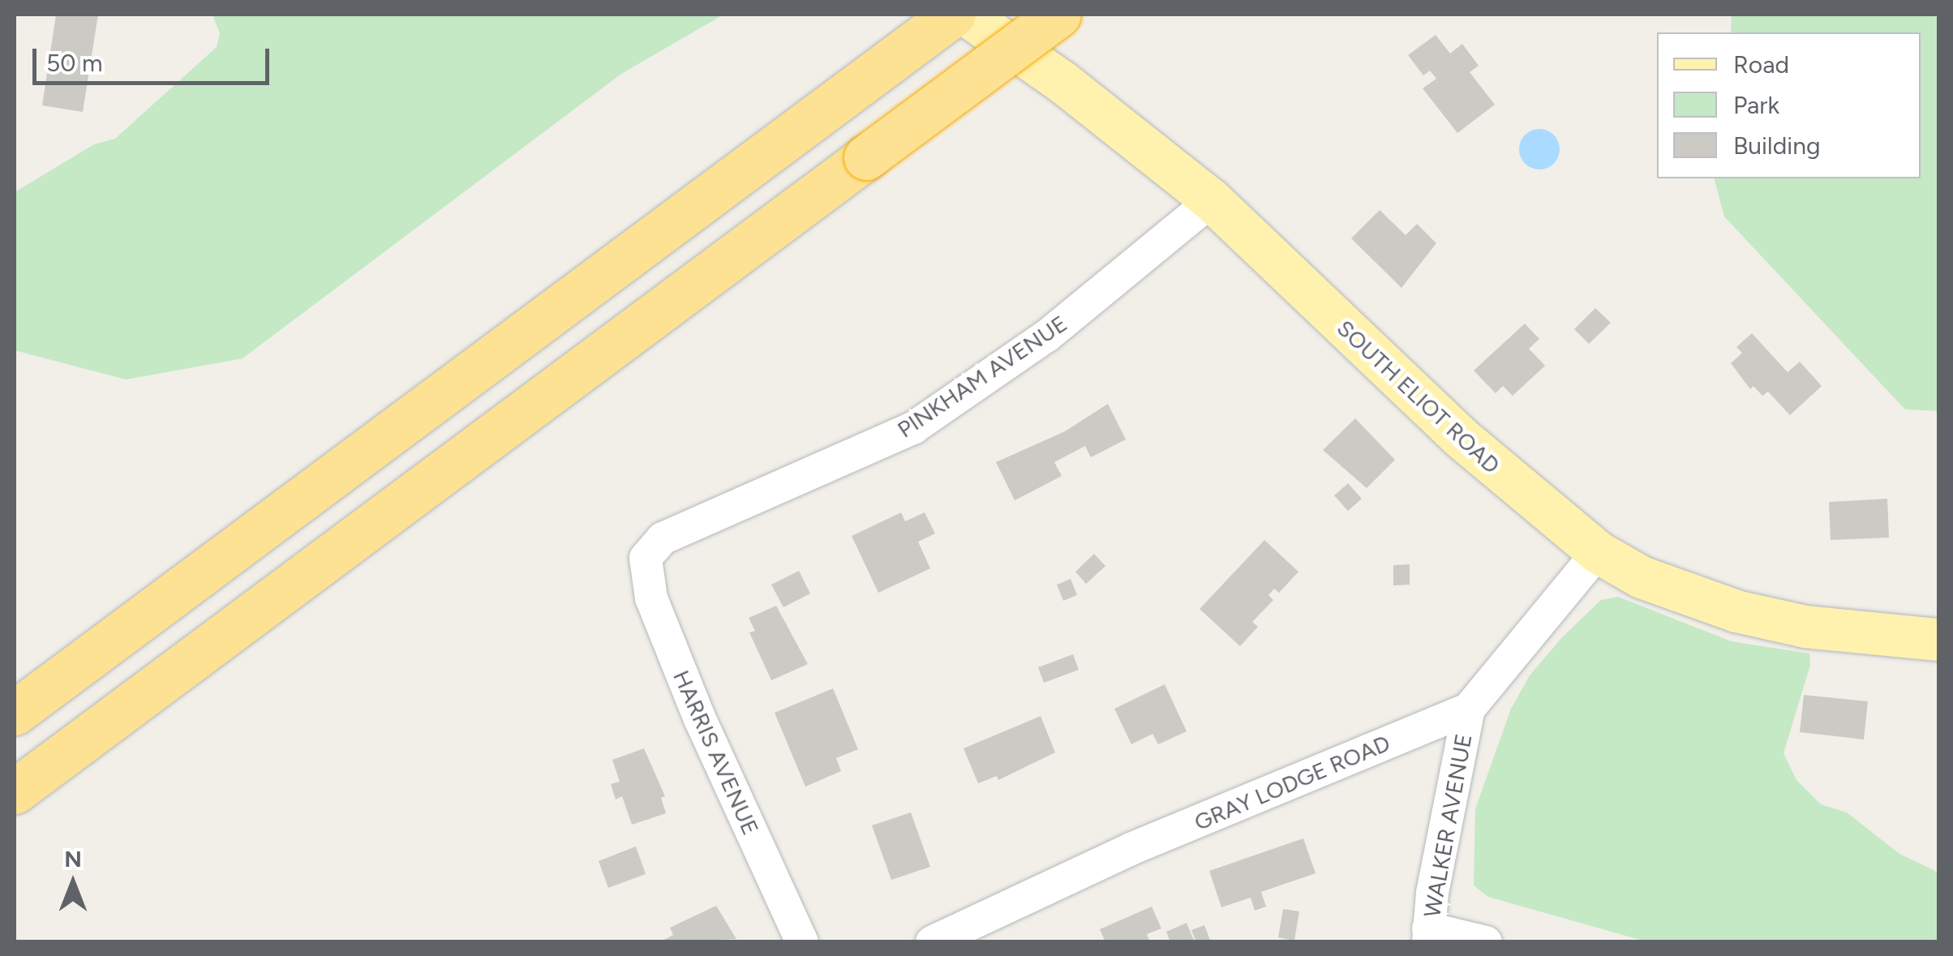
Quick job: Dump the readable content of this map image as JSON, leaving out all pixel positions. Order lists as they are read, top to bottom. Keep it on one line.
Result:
{"streets":{"main road":["SOUTH ELIOT ROAD"],"street":["PINKHAM AVENUE","HARRIS AVENUE","GRAY LODGE ROAD","WALKER AVENUE"]},"crossings":[["PINKHAM AVENUE","SOUTH ELIOT ROAD"],["PINKHAM AVENUE","HARRIS AVENUE"],["SOUTH ELIOT ROAD","GRAY LODGE ROAD"],["GRAY LODGE ROAD","WALKER AVENUE"]],"legend":["Road","Park","Building"],"scale_bar":"50 m","north":"top"}
